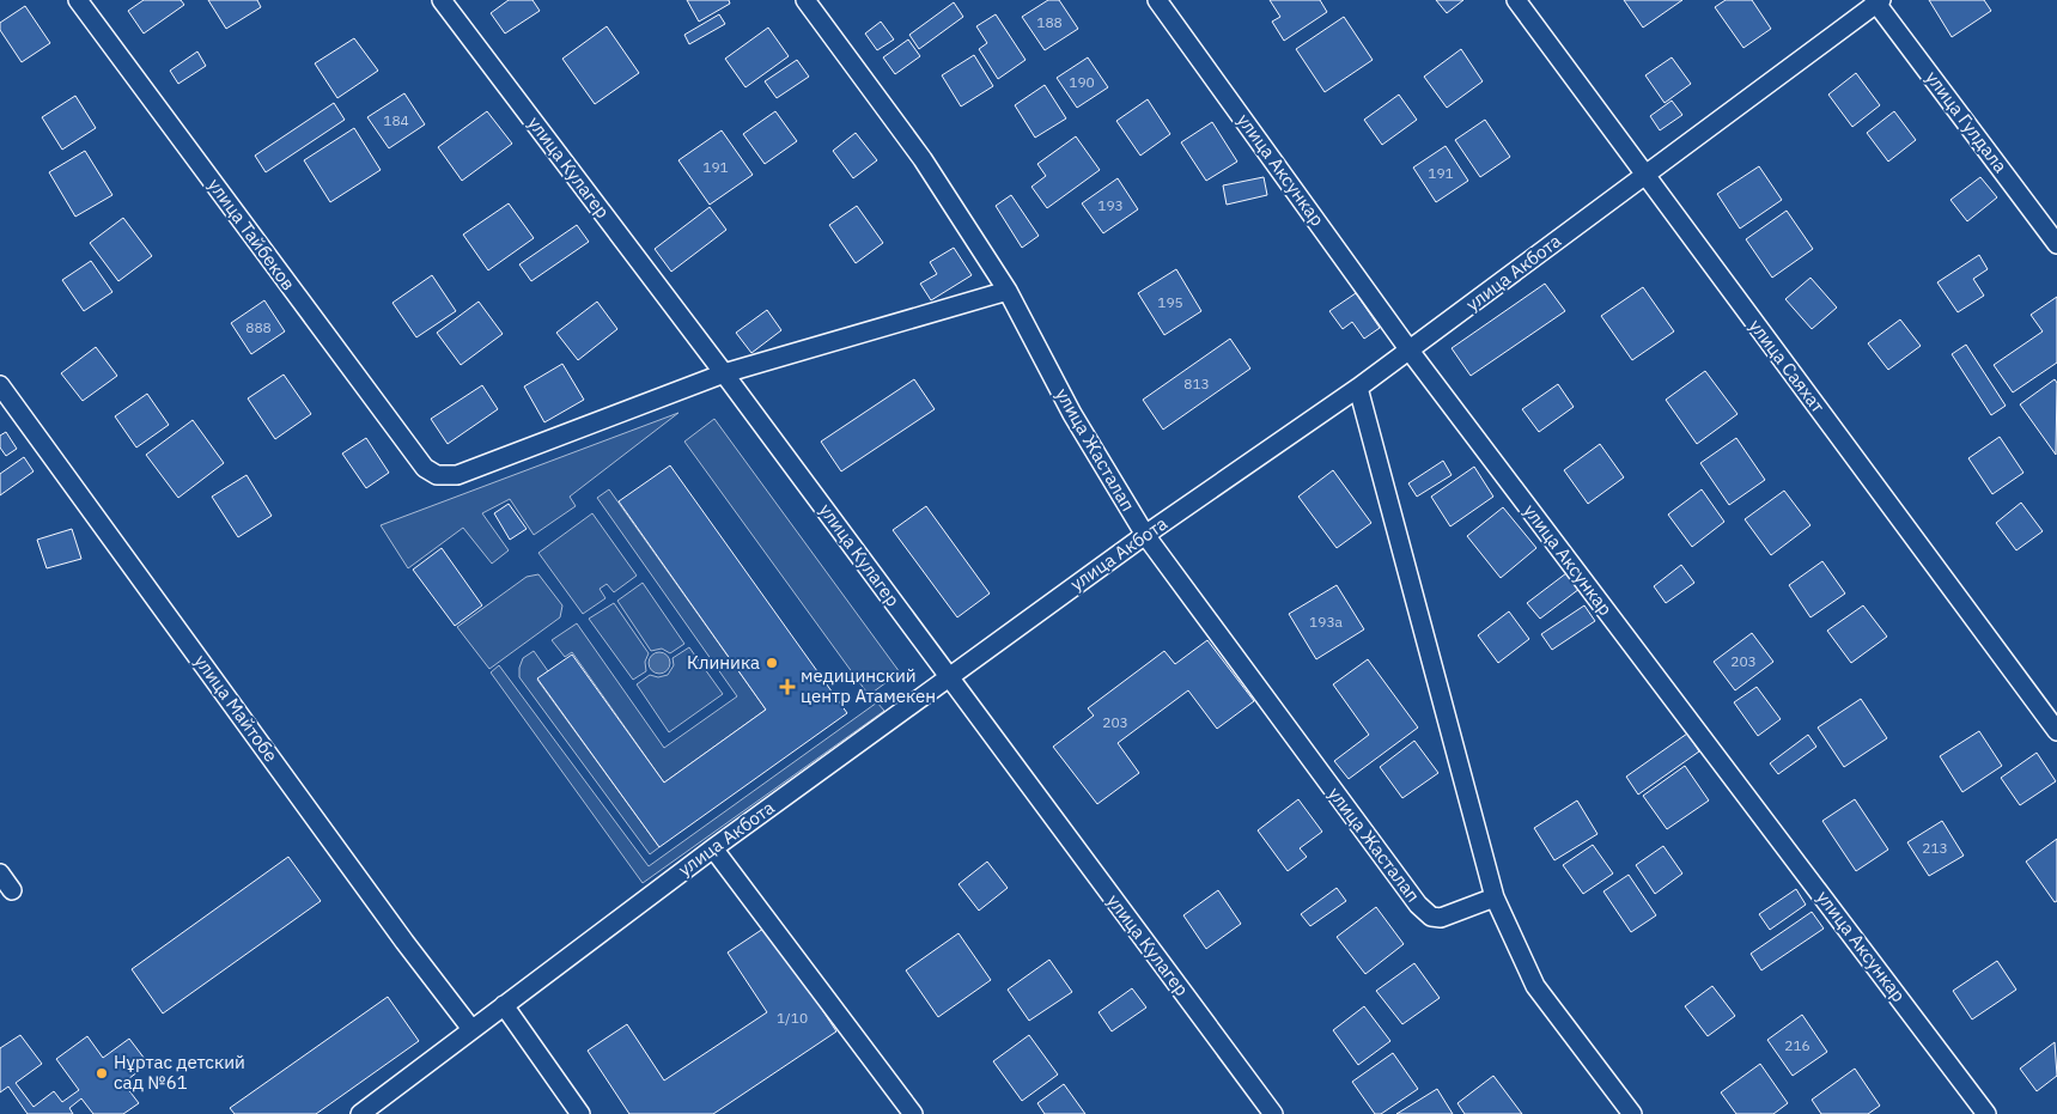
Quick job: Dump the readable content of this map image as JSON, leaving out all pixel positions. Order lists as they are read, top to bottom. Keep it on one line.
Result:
{"streets":{"street":["улица Гулдала","улица Кулагер","улица Аксункар","улица Тайбеков","улица Акбота","улица Саяхат","улица Жасталап","улица Майтобе"]},"crossings":[["улица Гулдала","улица Акбота"],["улица Кулагер","улица Тайбеков"],["улица Кулагер","улица Акбота"],["улица Аксункар","улица Акбота"],["улица Акбота","улица Саяхат"],["улица Акбота","улица Жасталап"],["улица Акбота","улица Майтобе"]],"places":{"other":["Клиника","Нұртас детский сад №61"],"health":["медицинский центр Атамекен"]},"house_numbers":["188","190","184","191","191","193","195","888","813","193а","203","203","213","1/10","216"]}
